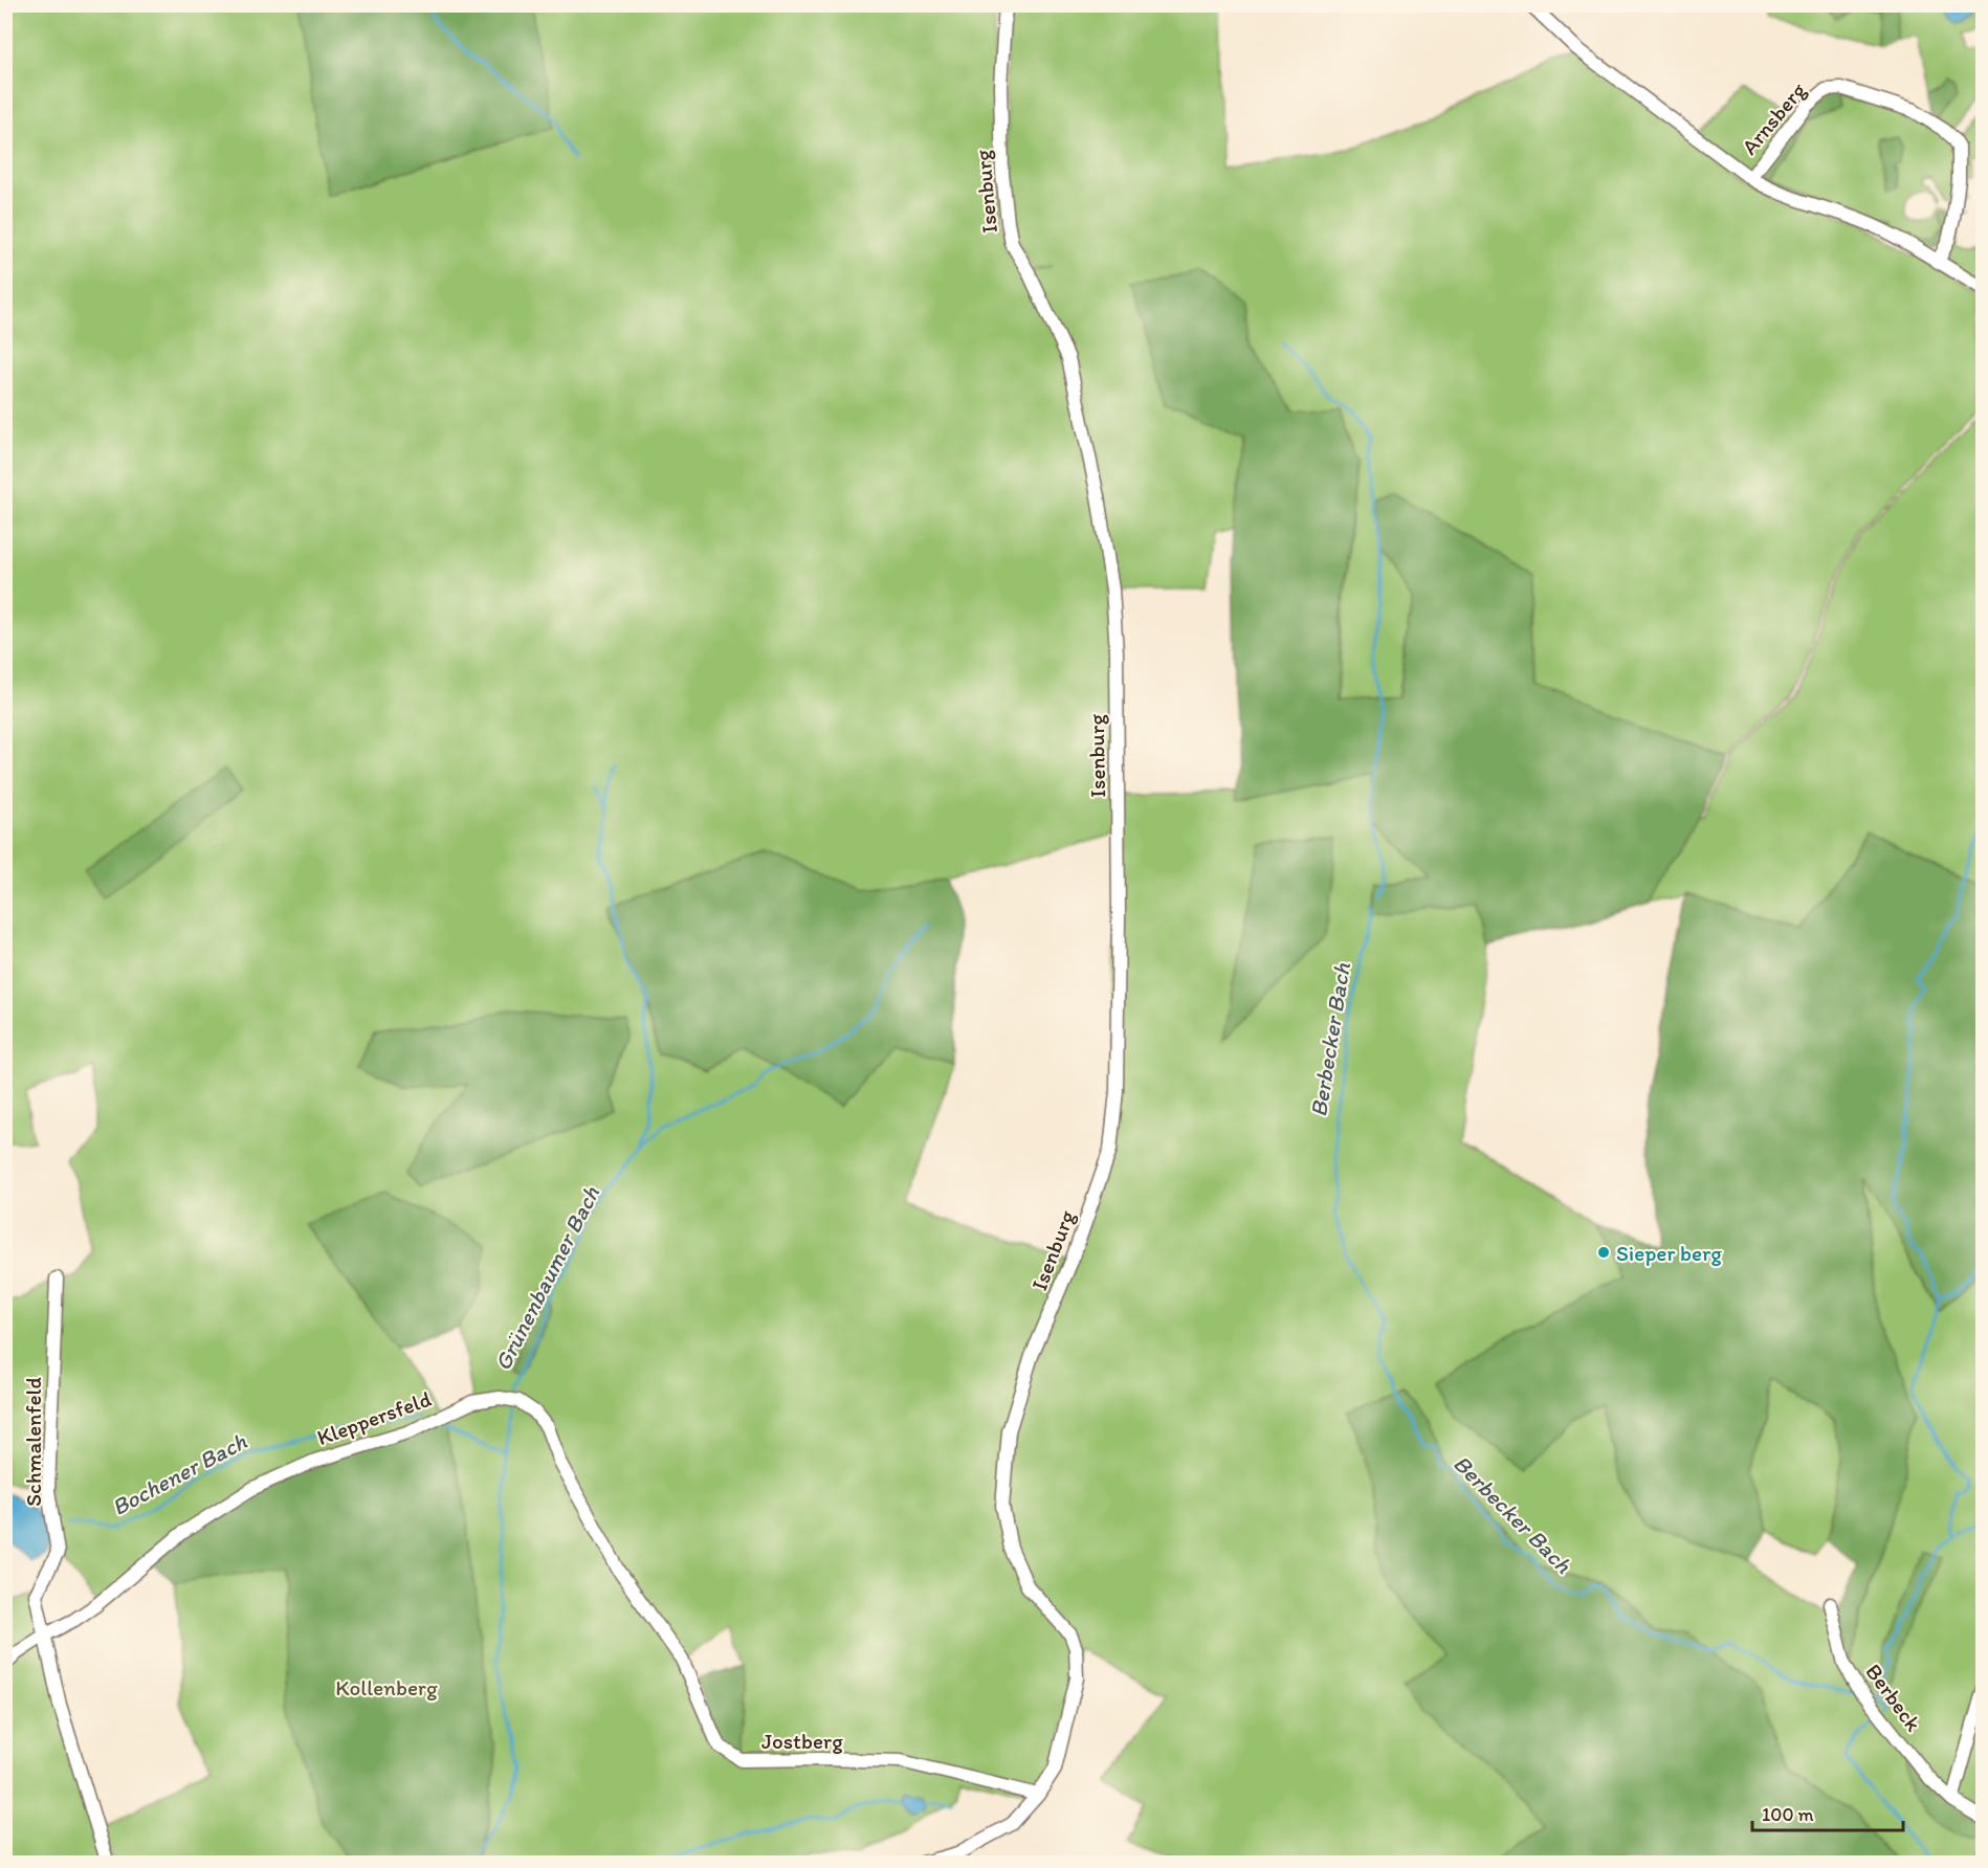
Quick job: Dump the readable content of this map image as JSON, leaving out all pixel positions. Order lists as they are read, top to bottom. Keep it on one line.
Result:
{"streets":{"street":["Arnsberg","Isenburg","Kleppersfeld","Schmalenfeld","Berbeck","Jostberg"]},"crossings":[["Isenburg","Jostberg"],["Kleppersfeld","Schmalenfeld"],["Kleppersfeld","Jostberg"]],"water":["Berbecker Bach","Grünenbaumer Bach","Bochener Bach"],"parks":["Kollenberg"],"places":["Sieper berg"],"scale_bar":"100 m"}
